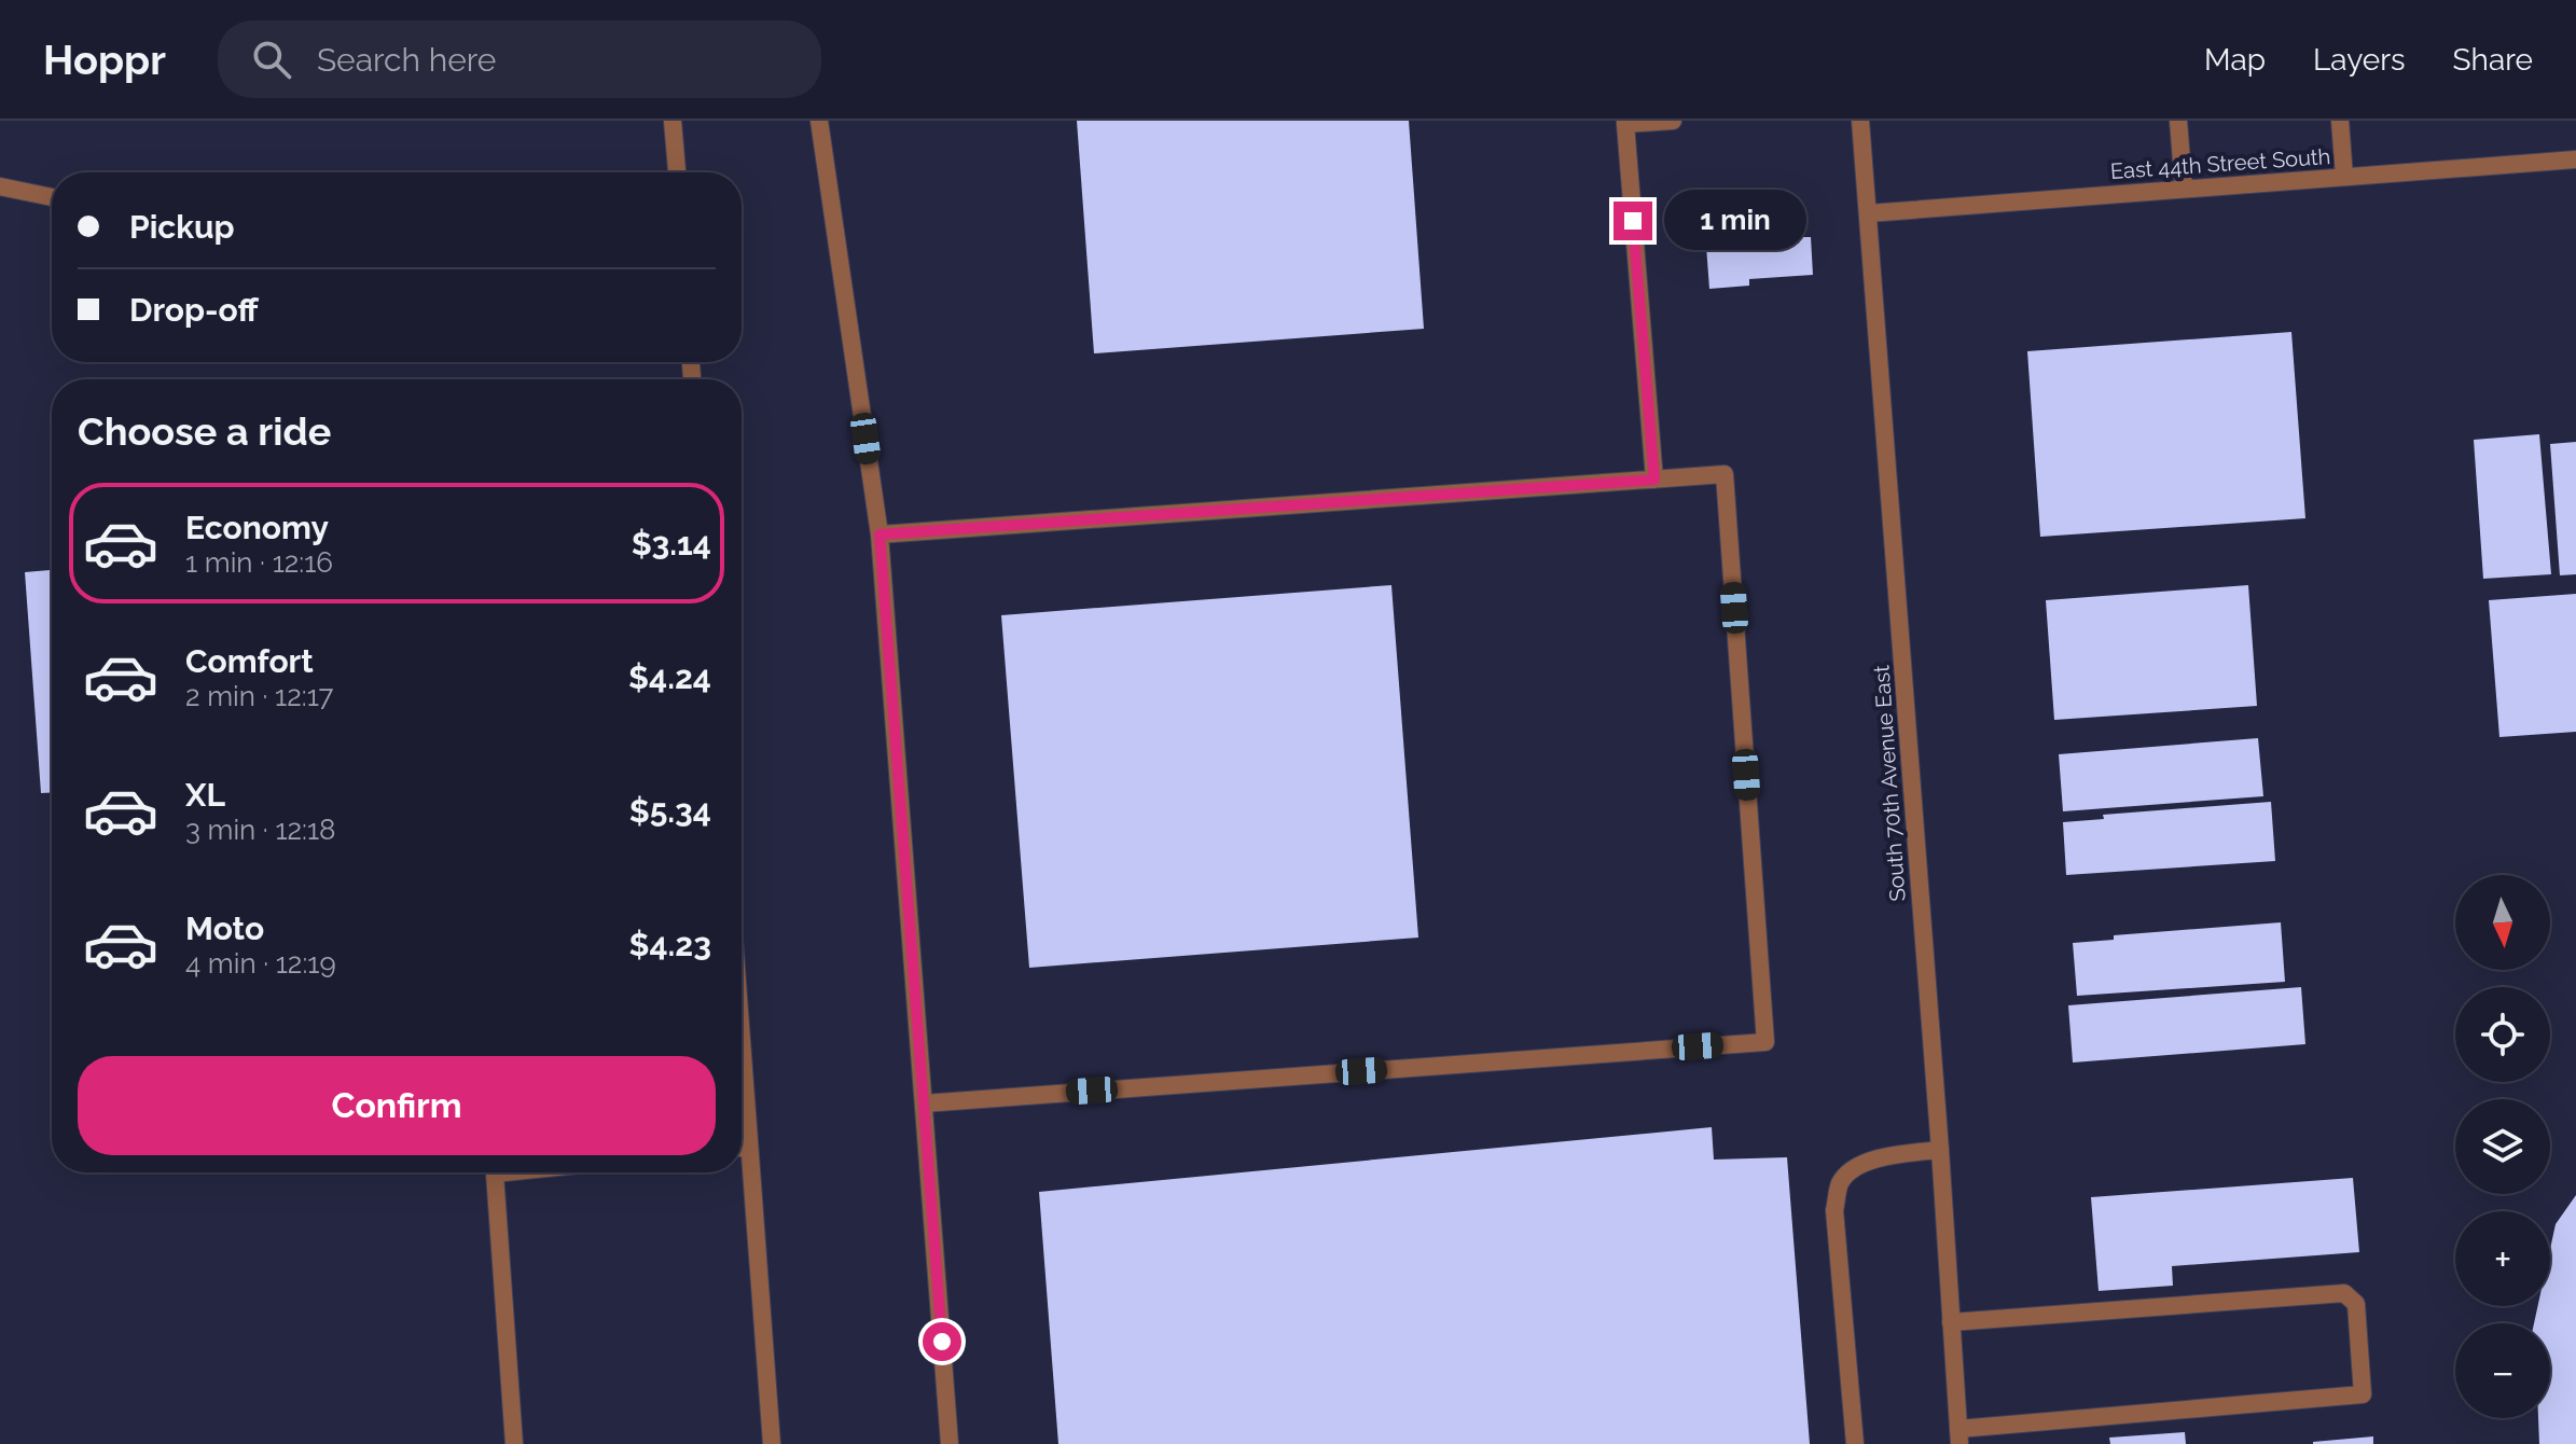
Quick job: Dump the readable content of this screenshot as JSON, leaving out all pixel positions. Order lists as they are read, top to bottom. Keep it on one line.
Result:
{"streets":{"street":["East 44th Street South","South 70th Avenue East"]},"crossings":[["East 44th Street South","South 70th Avenue East"]],"north":"bottom","page":{"header":"Hoppr","search":"Search here","nav":["Map","Layers","Share"],"banner":["Pickup","Drop-off"],"bubble":"1 min","heading":"Choose a ride","list":[{"name":"Economy","note":"1 min · 12:16","value":"$3.14"},{"name":"Comfort","note":"2 min · 12:17","value":"$4.24"},{"name":"XL","note":"3 min · 12:18","value":"$5.34"},{"name":"Moto","note":"4 min · 12:19","value":"$4.23"}],"map_buttons":["+","−"],"buttons":"Confirm"}}
